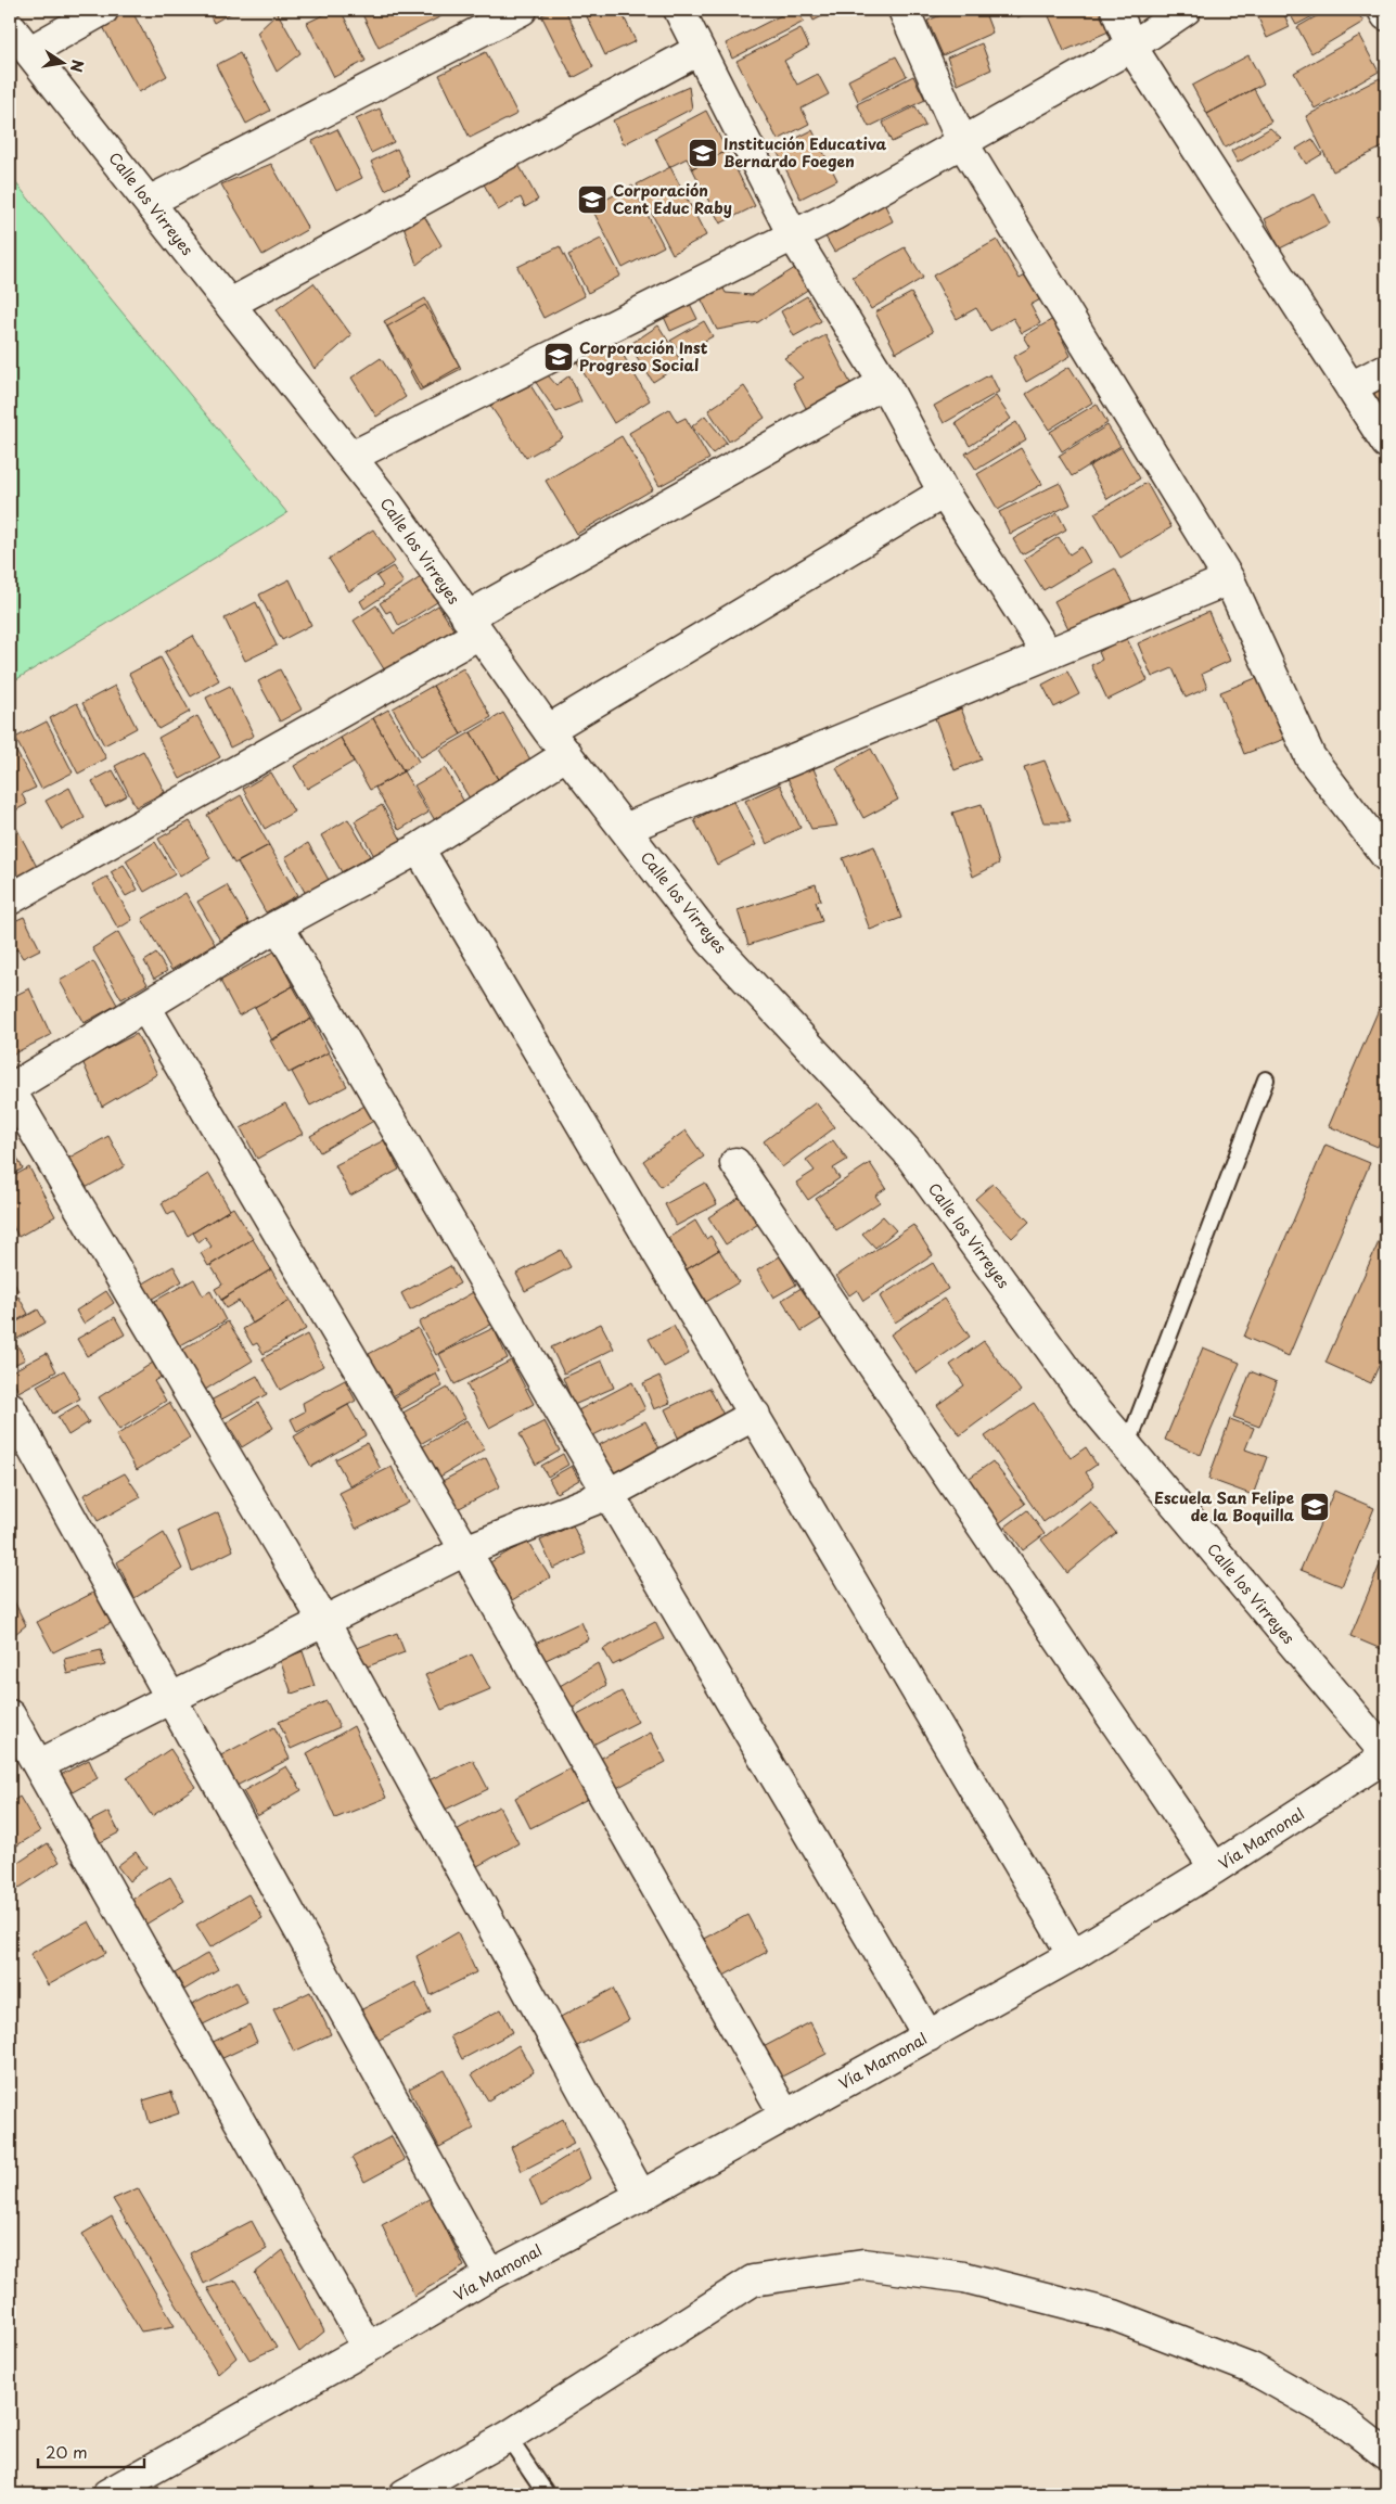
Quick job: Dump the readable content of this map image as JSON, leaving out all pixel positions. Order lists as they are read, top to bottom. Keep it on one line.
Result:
{"streets":{"street":["Calle los Virreyes","Vía Mamonal"]},"crossings":[["Calle los Virreyes","Vía Mamonal"]],"places":{"school or university":["Institución Educativa Bernardo Foegen","Corporación Cent Educ Raby","Corporación Inst Progreso Social","Escuela San Felipe de la Boquilla"]},"scale_bar":"20 m","north":"right"}
